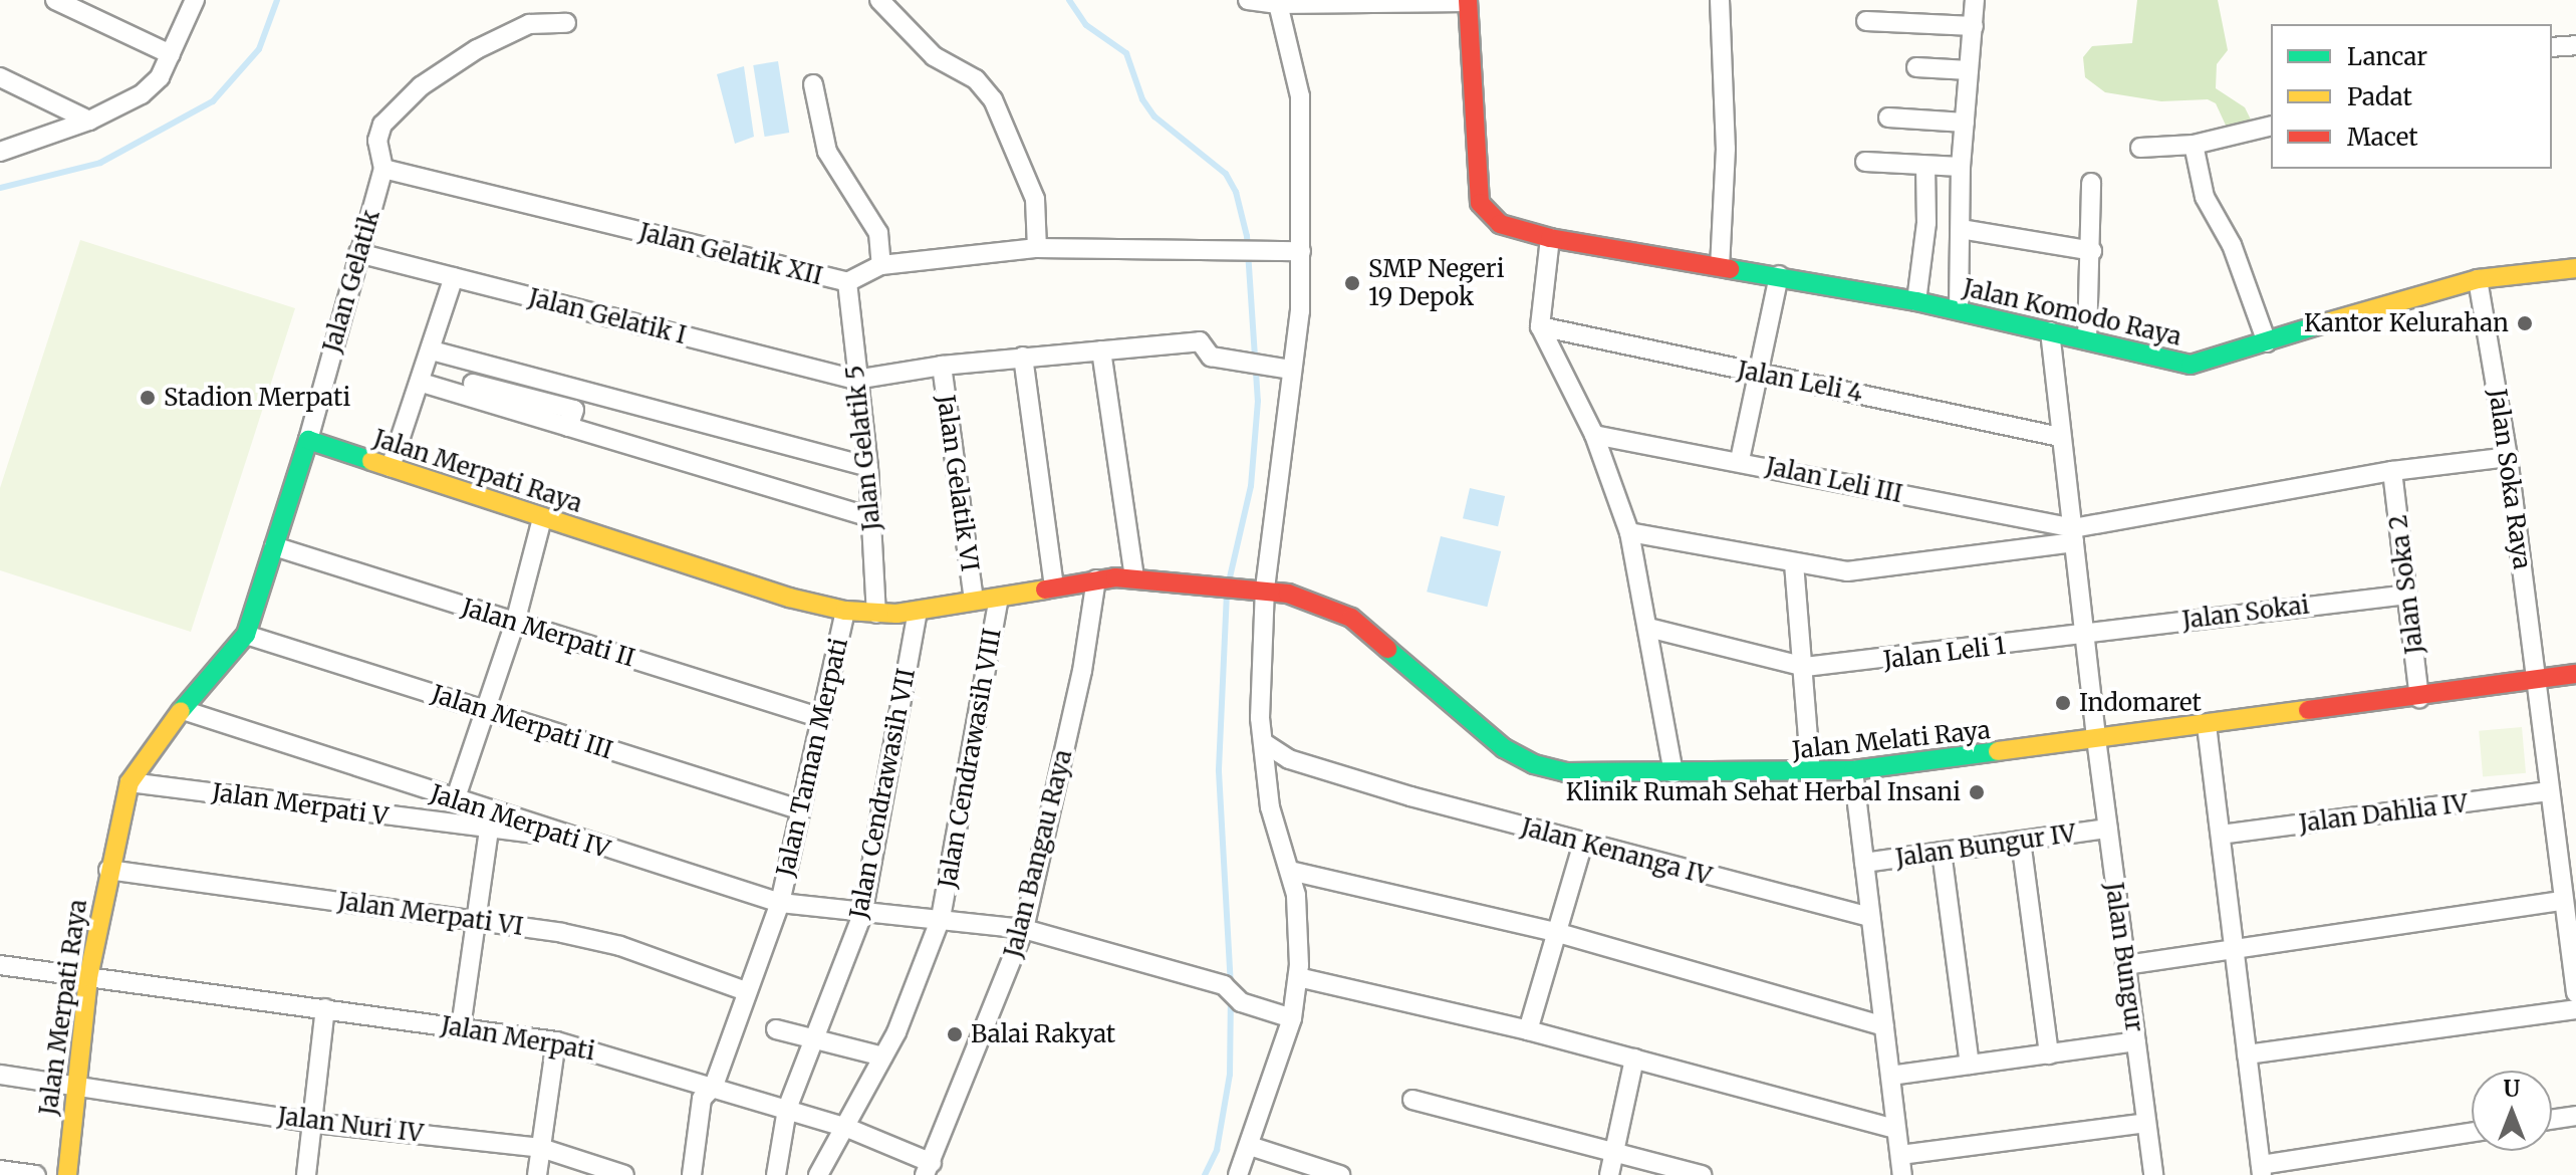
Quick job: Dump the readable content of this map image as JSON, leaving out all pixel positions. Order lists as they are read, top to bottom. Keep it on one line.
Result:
{"streets":{"street":["Jalan Gelatik XII","Jalan Gelatik","Jalan Komodo Raya","Jalan Gelatik I","Jalan Leli 4","Jalan Gelatik 5","Jalan Merpati Raya","Jalan Soka Raya","Jalan Leli III","Jalan Gelatik VI","Jalan Soka 2","Jalan Sokai","Jalan Merpati II","Jalan Leli 1","Jalan Merpati III","Jalan Melati Raya","Jalan Taman Merpati","Jalan Cendrawasih VIII","Jalan Cendrawasih VII","Jalan Merpati V","Jalan Dahlia IV","Jalan Merpati IV","Jalan Bungur IV","Jalan Kenanga IV","Jalan Bangau Raya","Jalan Merpati VI","Jalan Bungur","Jalan Merpati","Jalan Nuri IV"]},"crossings":[["Jalan Gelatik XII","Jalan Gelatik"],["Jalan Gelatik XII","Jalan Gelatik 5"],["Jalan Gelatik","Jalan Gelatik I"],["Jalan Gelatik","Jalan Merpati Raya"],["Jalan Komodo Raya","Jalan Soka Raya"],["Jalan Komodo Raya","Jalan Bungur"],["Jalan Gelatik I","Jalan Gelatik 5"],["Jalan Leli 4","Jalan Bungur"],["Jalan Gelatik 5","Jalan Merpati Raya"],["Jalan Merpati Raya","Jalan Gelatik VI"],["Jalan Merpati Raya","Jalan Merpati II"],["Jalan Merpati Raya","Jalan Merpati III"],["Jalan Merpati Raya","Jalan Melati Raya"],["Jalan Merpati Raya","Jalan Taman Merpati"],["Jalan Merpati Raya","Jalan Cendrawasih VIII"],["Jalan Merpati Raya","Jalan Cendrawasih VII"],["Jalan Merpati Raya","Jalan Merpati V"],["Jalan Merpati Raya","Jalan Merpati IV"],["Jalan Merpati Raya","Jalan Bangau Raya"],["Jalan Merpati Raya","Jalan Merpati VI"],["Jalan Merpati Raya","Jalan Merpati"],["Jalan Merpati Raya","Jalan Nuri IV"],["Jalan Soka Raya","Jalan Melati Raya"],["Jalan Soka Raya","Jalan Dahlia IV"],["Jalan Leli III","Jalan Bungur"],["Jalan Soka 2","Jalan Sokai"],["Jalan Soka 2","Jalan Melati Raya"],["Jalan Sokai","Jalan Leli 1"],["Jalan Sokai","Jalan Bungur"],["Jalan Merpati II","Jalan Taman Merpati"],["Jalan Leli 1","Jalan Bungur"],["Jalan Merpati III","Jalan Taman Merpati"],["Jalan Melati Raya","Jalan Bungur"],["Jalan Taman Merpati","Jalan Merpati IV"],["Jalan Taman Merpati","Jalan Merpati VI"],["Jalan Taman Merpati","Jalan Merpati"],["Jalan Cendrawasih VIII","Jalan Merpati IV"],["Jalan Cendrawasih VIII","Jalan Merpati"],["Jalan Cendrawasih VII","Jalan Merpati IV"],["Jalan Cendrawasih VII","Jalan Merpati"],["Jalan Merpati V","Jalan Merpati IV"],["Jalan Merpati IV","Jalan Bangau Raya"],["Jalan Bungur IV","Jalan Bungur"],["Jalan Bangau Raya","Jalan Merpati"]],"places":["SMP Negeri 19 Depok","Kantor Kelurahan","Stadion Merpati","Indomaret","Klinik Rumah Sehat Herbal Insani","Balai Rakyat"],"legend":["Lancar","Padat","Macet"],"north":"top"}
